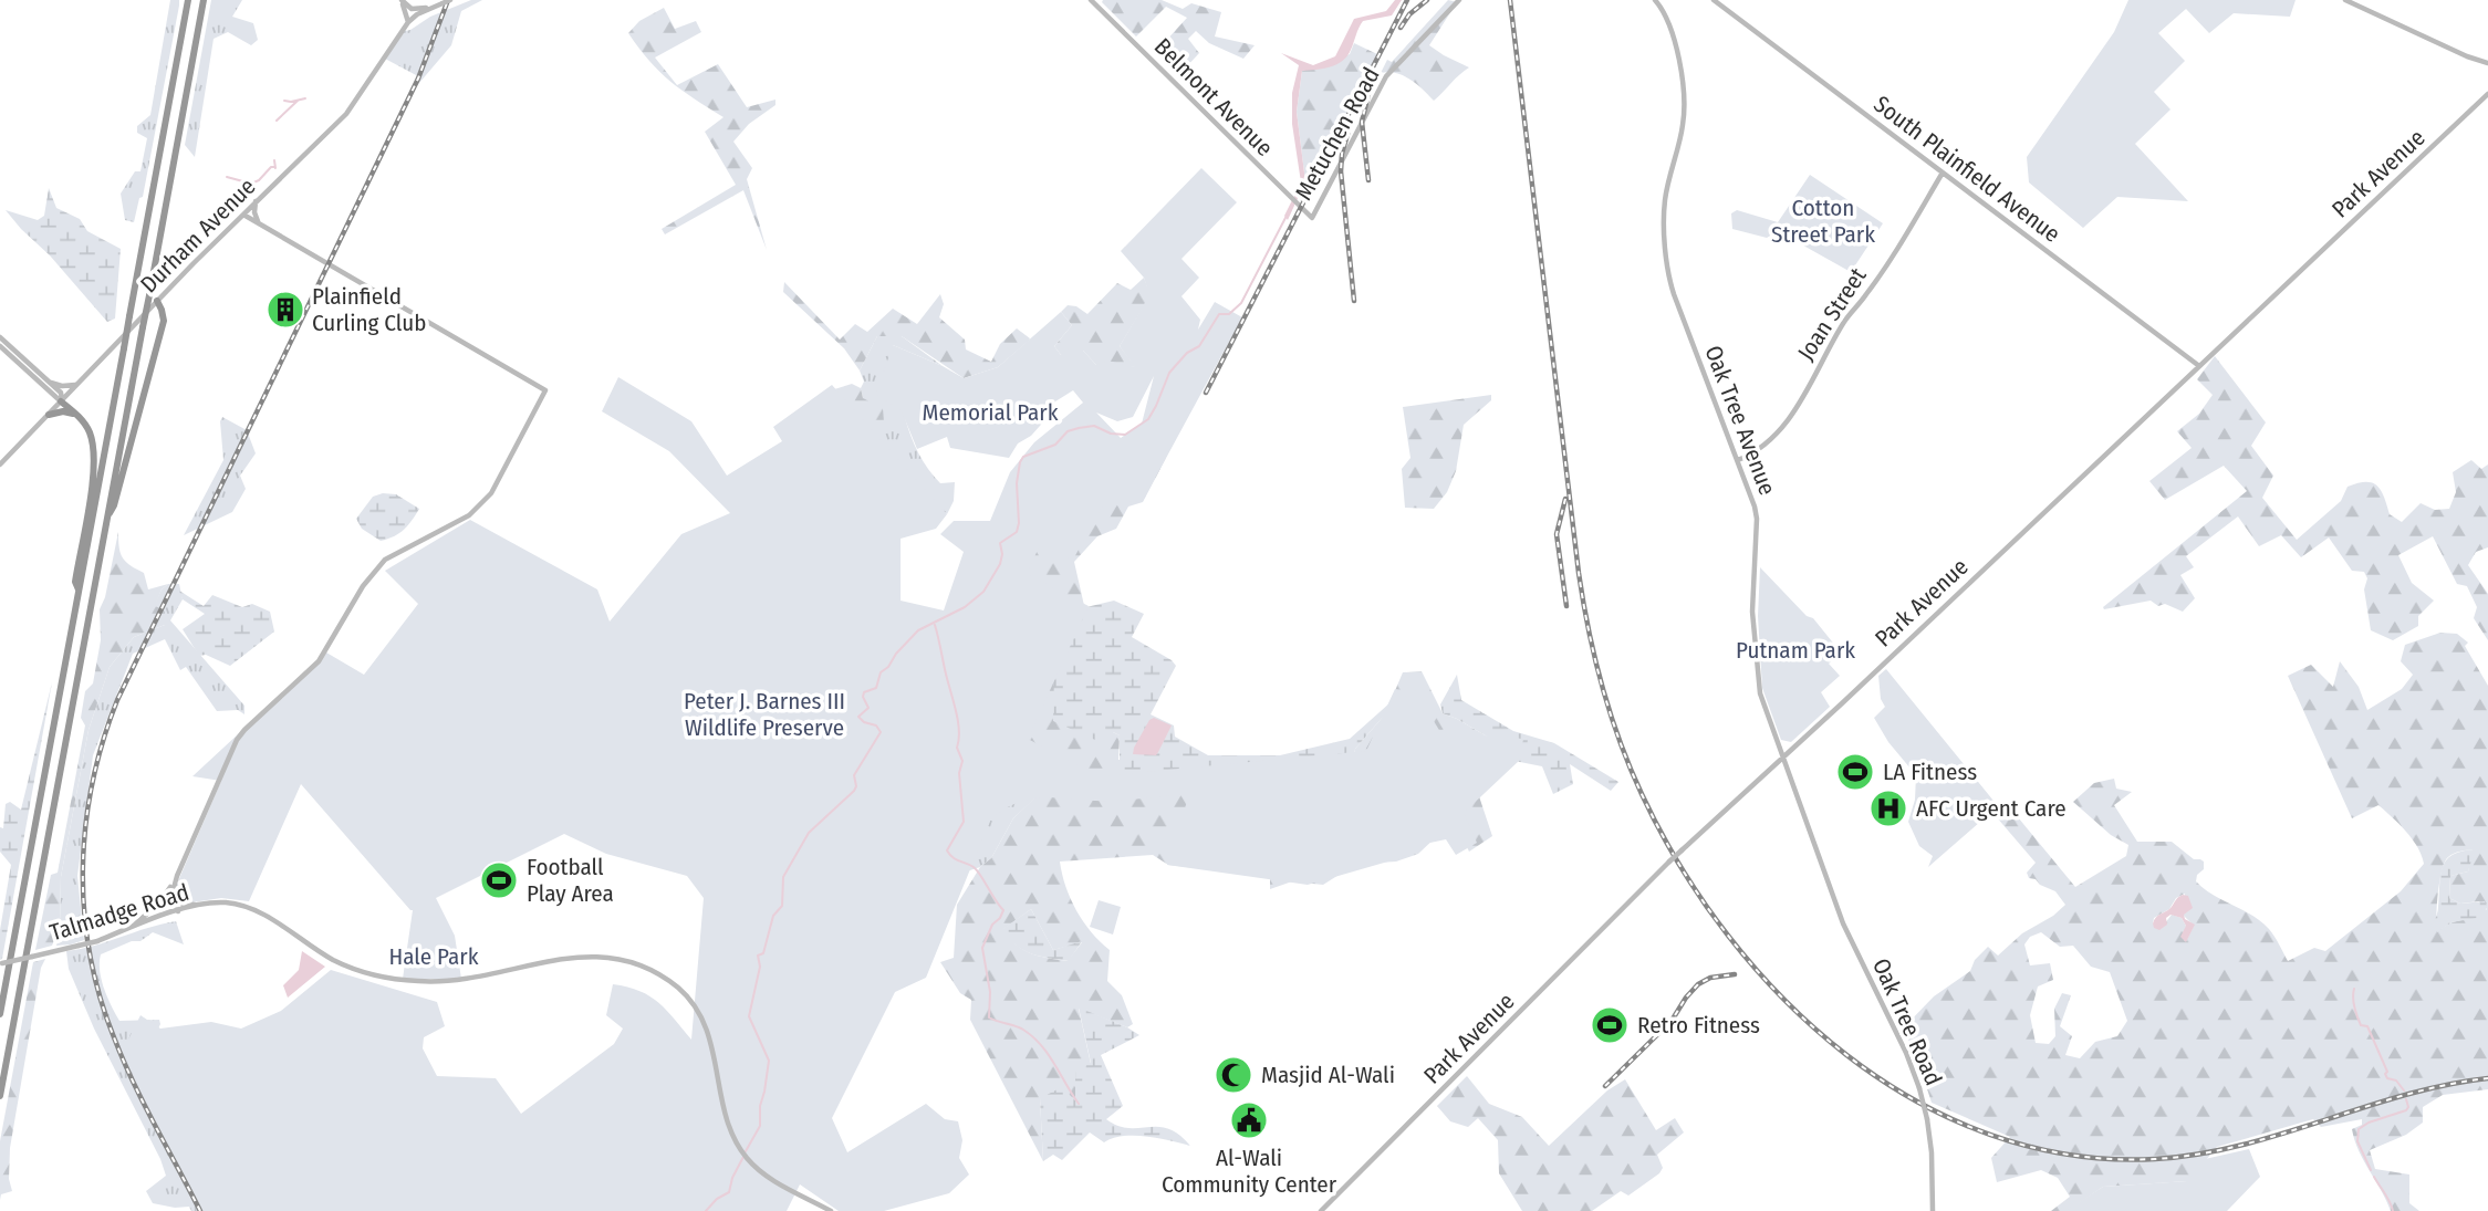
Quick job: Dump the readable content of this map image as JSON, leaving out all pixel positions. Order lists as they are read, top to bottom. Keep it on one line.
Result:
{"streets":{"street":["Belmont Avenue","Metuchen Road","South Plainfield Avenue","Park Avenue","Durham Avenue","Joan Street","Oak Tree Avenue","Talmadge Road","Oak Tree Road"]},"crossings":[["Belmont Avenue","Metuchen Road"],["South Plainfield Avenue","Park Avenue"],["South Plainfield Avenue","Joan Street"],["Park Avenue","Oak Tree Avenue"],["Joan Street","Oak Tree Avenue"],["Oak Tree Avenue","Oak Tree Road"]],"parks":["Cotton Street Park","Memorial Park","Putnam Park","Peter J. Barnes III Wildlife Preserve","Hale Park"],"places":{"building":["Plainfield Curling Club"],"sports":["LA Fitness","Football Play Area","Retro Fitness"],"hospital":["AFC Urgent Care"],"mosque":["Masjid Al-Wali"],"public building":["Al-Wali Community Center"]}}
